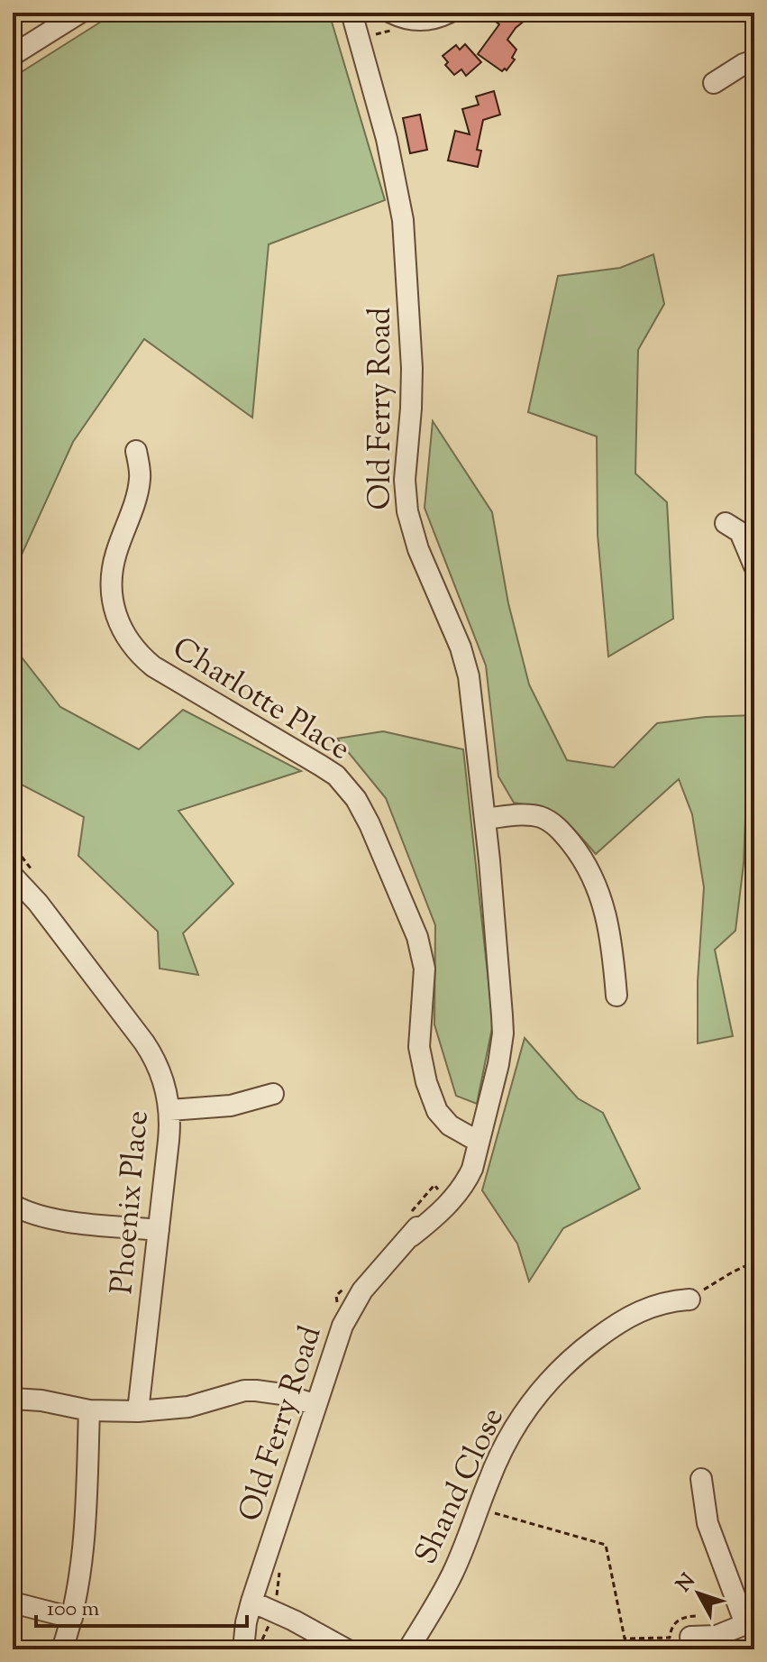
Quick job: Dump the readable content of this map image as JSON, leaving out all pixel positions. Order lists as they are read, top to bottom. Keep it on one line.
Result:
{"streets":{"street":["Old Ferry Road","Charlotte Place","Phoenix Place","Shand Close"]},"crossings":[["Old Ferry Road","Charlotte Place"]],"scale_bar":"100 m","north":"top left"}
